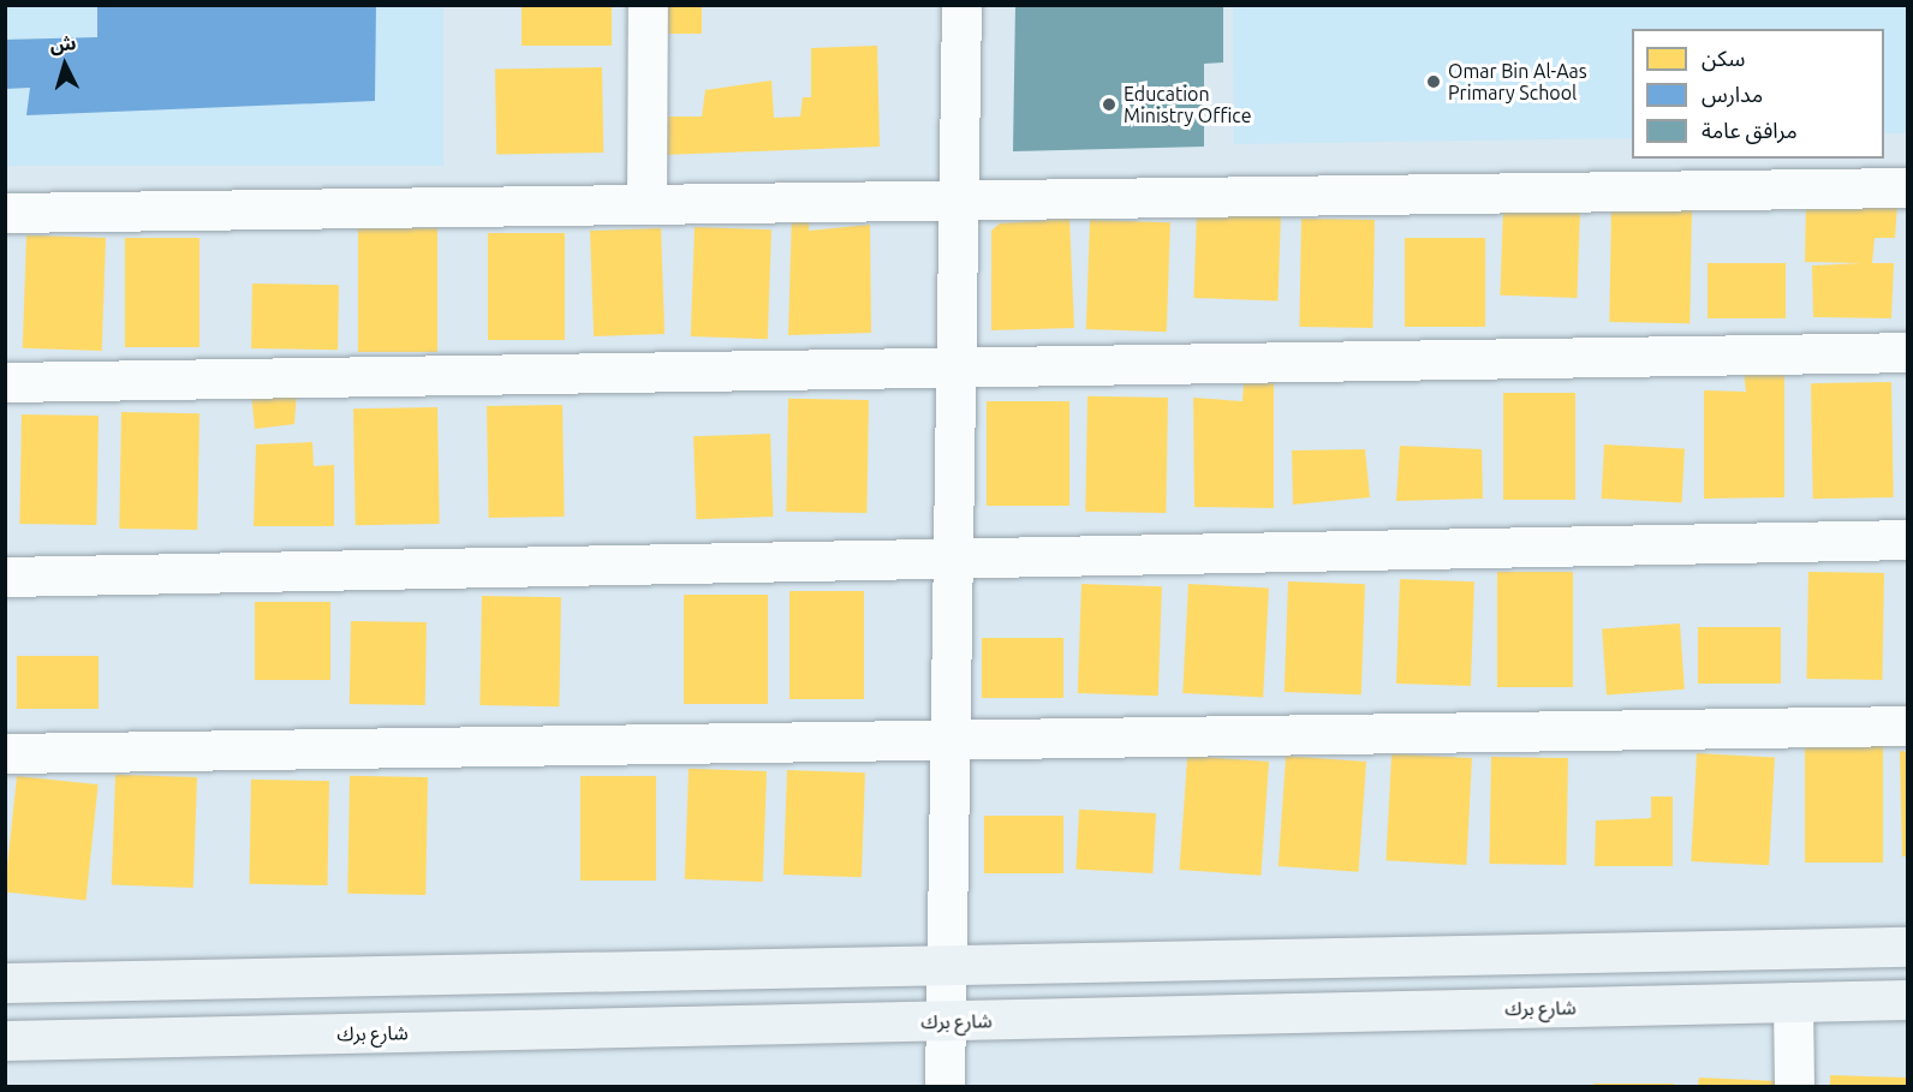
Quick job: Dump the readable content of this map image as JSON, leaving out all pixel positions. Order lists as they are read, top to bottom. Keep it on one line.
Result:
{"streets":{"main road":["شارع برك"]},"places":["Omar Bin Al-Aas Primary School","Education Ministry Office"],"legend":["سكن","مدارس","مرافق عامة"],"north":"top"}
